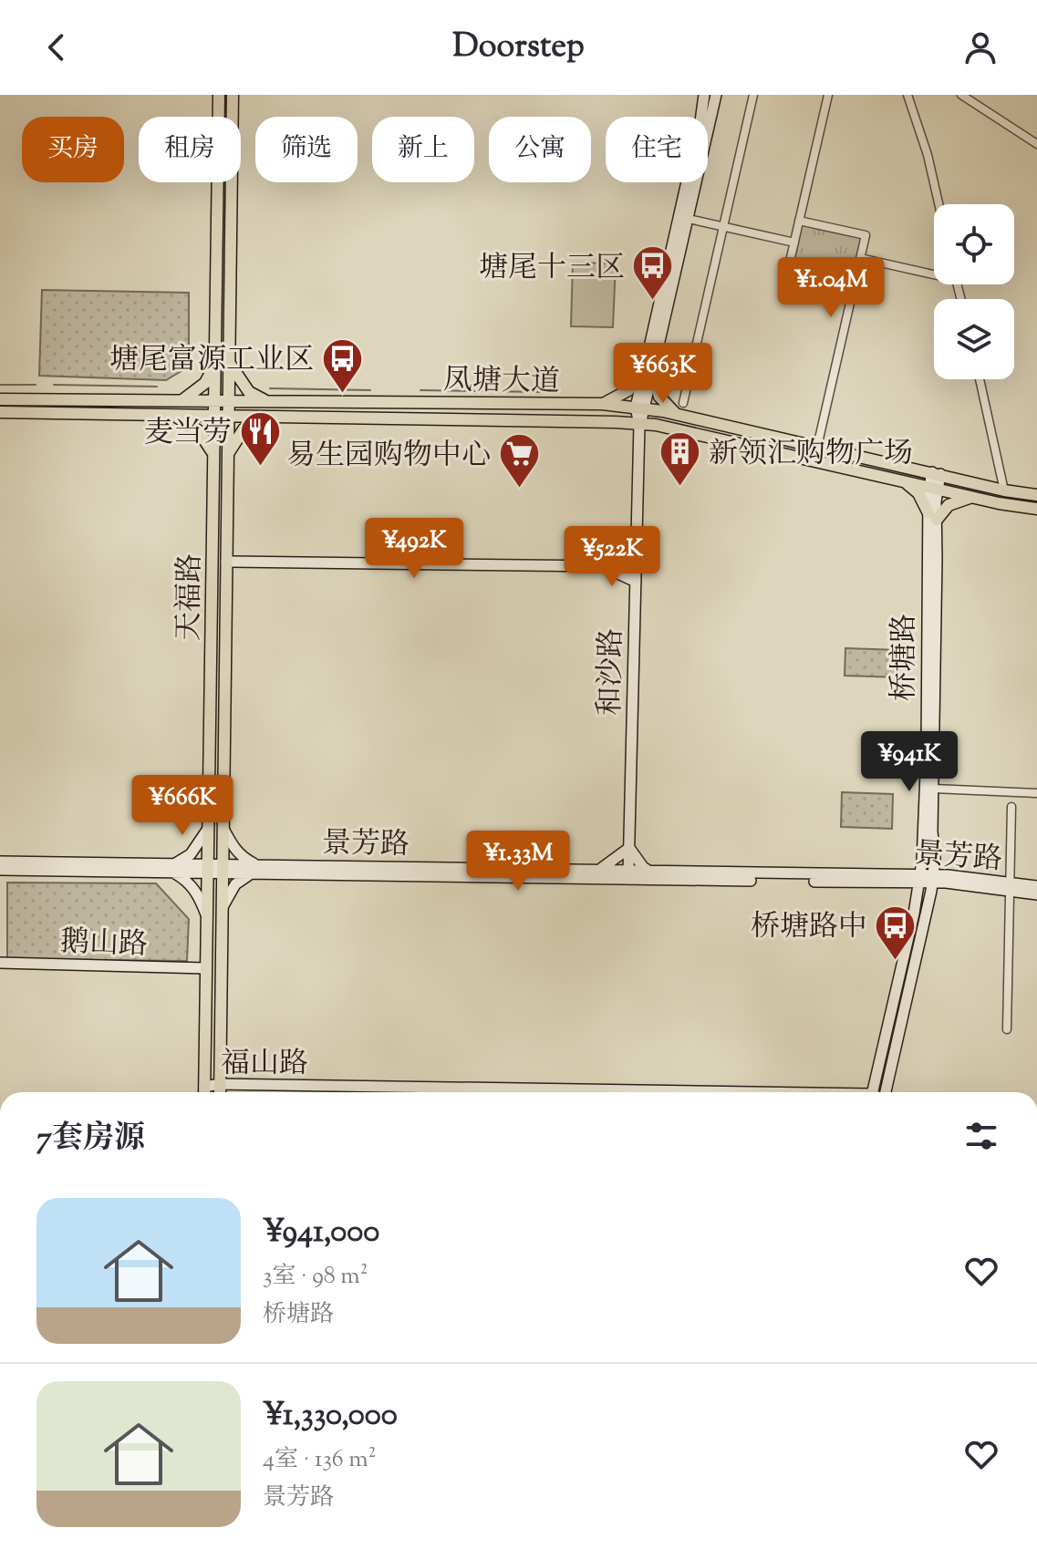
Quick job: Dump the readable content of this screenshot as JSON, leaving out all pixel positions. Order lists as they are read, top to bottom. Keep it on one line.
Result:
{"streets":{"main road":["凤塘大道","天福路"],"street":["桥塘路","和沙路","景芳路","鹅山路","福山路"]},"crossings":[["凤塘大道","天福路"],["凤塘大道","桥塘路"],["凤塘大道","和沙路"],["天福路","景芳路"],["天福路","鹅山路"],["天福路","福山路"],["桥塘路","景芳路"],["和沙路","景芳路"]],"places":{"bus stop":["塘尾十三区","塘尾富源工业区","桥塘路中"],"restaurant":["麦当劳"],"building":["新领汇购物广场"],"supermarket":["易生园购物中心"]},"page":{"header":"Doorstep","chip":["买房","租房","筛选","新上","公寓","住宅"],"price":["¥1.04M","¥663K","¥492K","¥522K","¥941K","¥666K","¥1.33M"],"heading":"7套房源","list":[{"name":"¥941,000","note":"3室 · 98 m² · 桥塘路"},{"name":"¥1,330,000","note":"4室 · 136 m² · 景芳路"}]}}
